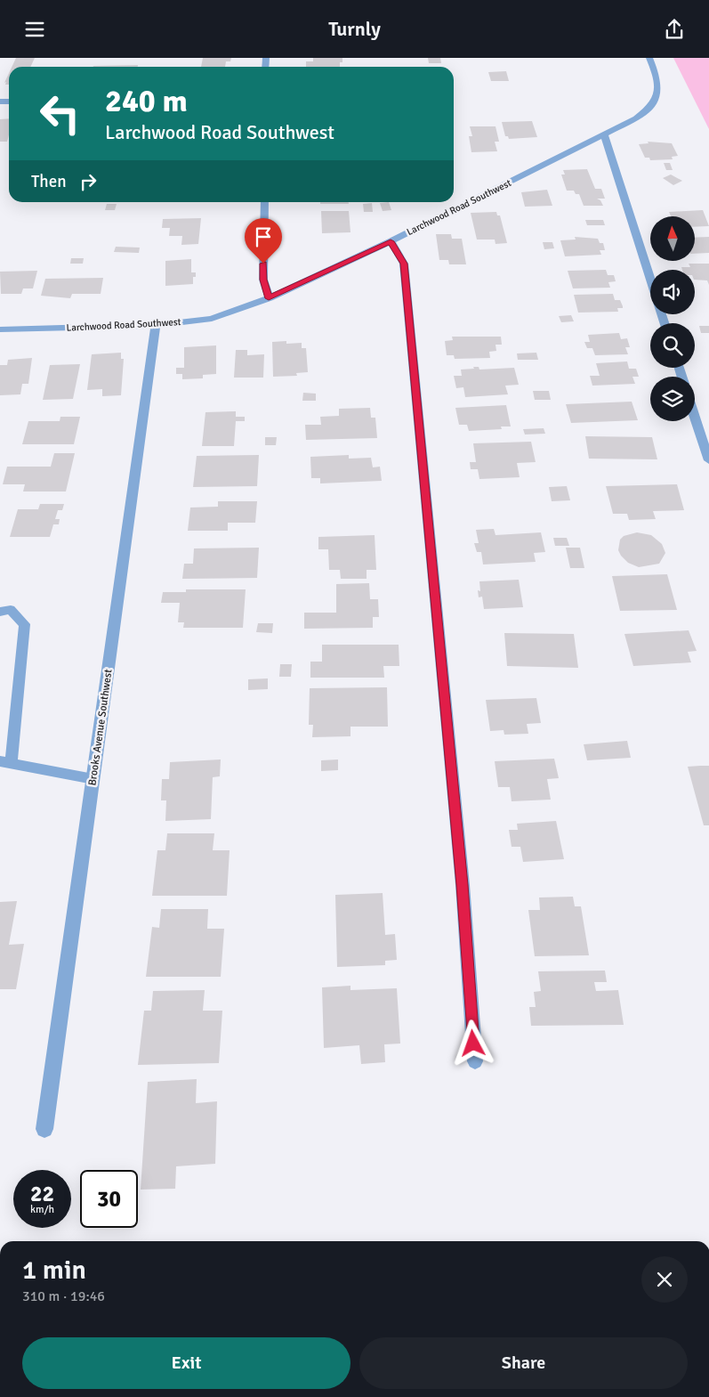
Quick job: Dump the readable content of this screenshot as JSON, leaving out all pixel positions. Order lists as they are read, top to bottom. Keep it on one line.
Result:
{"streets":{"street":["Larchwood Road Southwest","Brooks Avenue Southwest"]},"crossings":[["Larchwood Road Southwest","Brooks Avenue Southwest"]],"north":"top","page":{"header":"Turnly","turn":["240 m","Larchwood Road Southwest"],"then":"Then","speed":"22 km/h","limit":"30","heading":["1 min","310 m · 19:46"],"buttons":["Exit","Share"]}}
